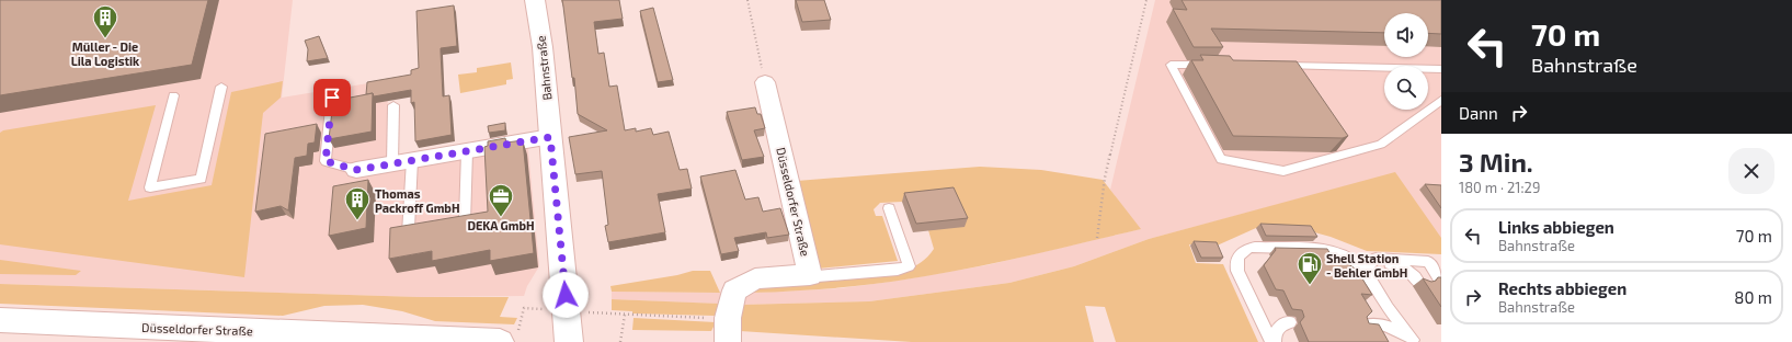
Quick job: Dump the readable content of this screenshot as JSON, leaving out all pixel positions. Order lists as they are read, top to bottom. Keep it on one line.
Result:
{"streets":{"street":["Bahnstraße","Düsseldorfer Straße"]},"places":{"building":["Müller - Die Lila Logistik","Thomas Packroff GmbH"],"office":["DEKA GmbH"],"fuel station":["Shell Station - Behler GmbH"]},"page":{"turn":["70 m","Bahnstraße"],"then":"Dann","heading":["3 Min.","180 m · 21:29"],"list":[{"name":"Links abbiegen","note":"Bahnstraße","value":"70 m"},{"name":"Rechts abbiegen","note":"Bahnstraße","value":"80 m"}]}}
